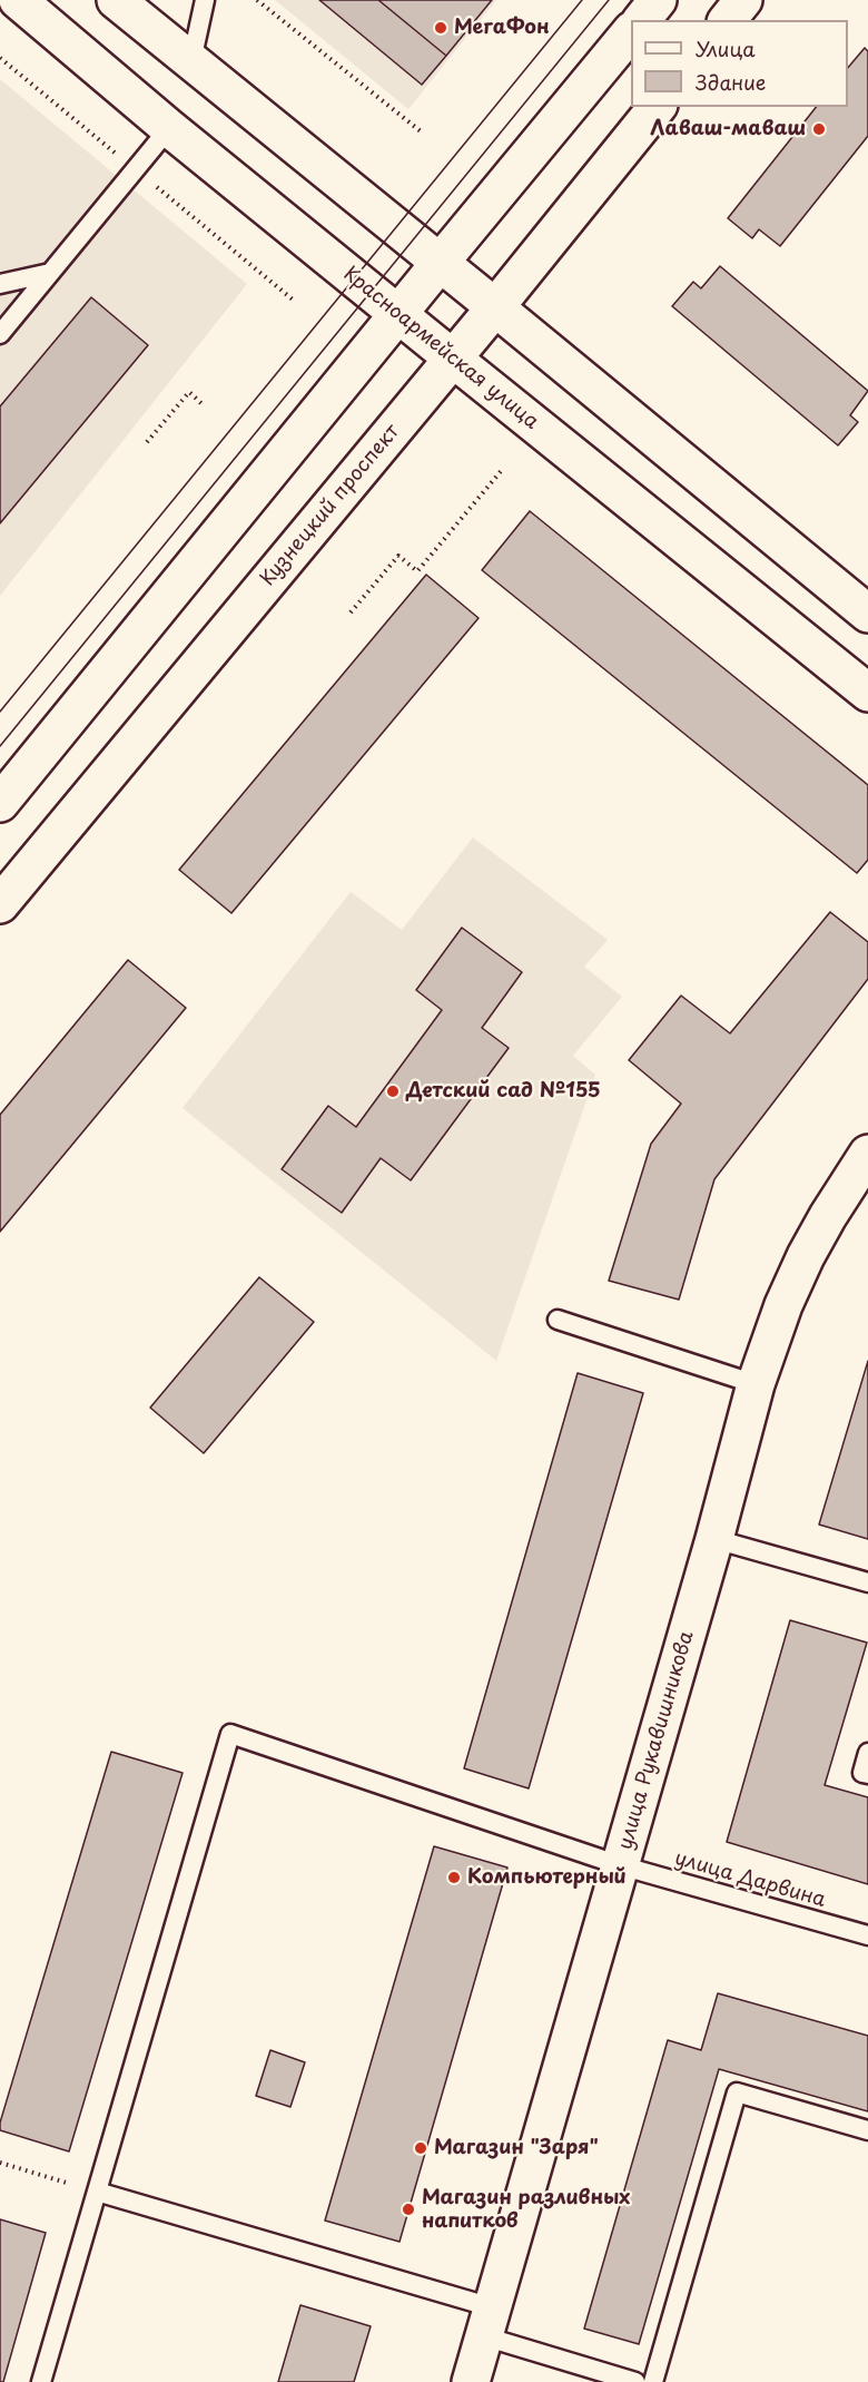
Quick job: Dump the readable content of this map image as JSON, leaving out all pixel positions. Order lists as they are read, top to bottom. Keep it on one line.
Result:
{"streets":{"main road":["Красноармейская улица","Кузнецкий проспект","улица Рукавишникова"],"lane":["улица Дарвина"]},"crossings":[["Красноармейская улица","Кузнецкий проспект"],["улица Рукавишникова","улица Дарвина"]],"places":["МегаФон","Лаваш-маваш","Детский сад №155","Компьютерный","Магазин \"Заря\"","Магазин разливных напитков"],"legend":["Улица","Здание"]}
